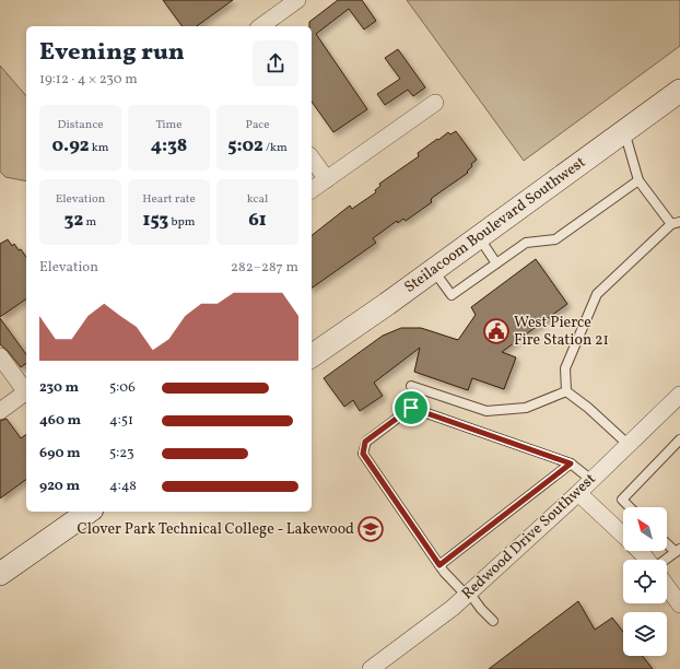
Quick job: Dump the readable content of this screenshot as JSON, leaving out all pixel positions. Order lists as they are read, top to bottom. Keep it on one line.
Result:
{"streets":{"main road":["Steilacoom Boulevard Southwest"],"street":["Redwood Drive Southwest"]},"places":{"public building":["West Pierce Fire Station 21"],"school or university":["Clover Park Technical College - Lakewood"]},"north":"top left","page":{"heading":["Evening run","19:12 · 4 × 230 m"],"stats":[["Distance","0.92 km"],["Time","4:38"],["Pace","5:02 /km"],["Elevation","32 m"],["Heart rate","153 bpm"],["kcal","61"]],"chart":["Elevation","282–287 m"],"list":[{"name":"230 m","note":"5:06"},{"name":"460 m","note":"4:51"},{"name":"690 m","note":"5:23"},{"name":"920 m","note":"4:48"}]}}
